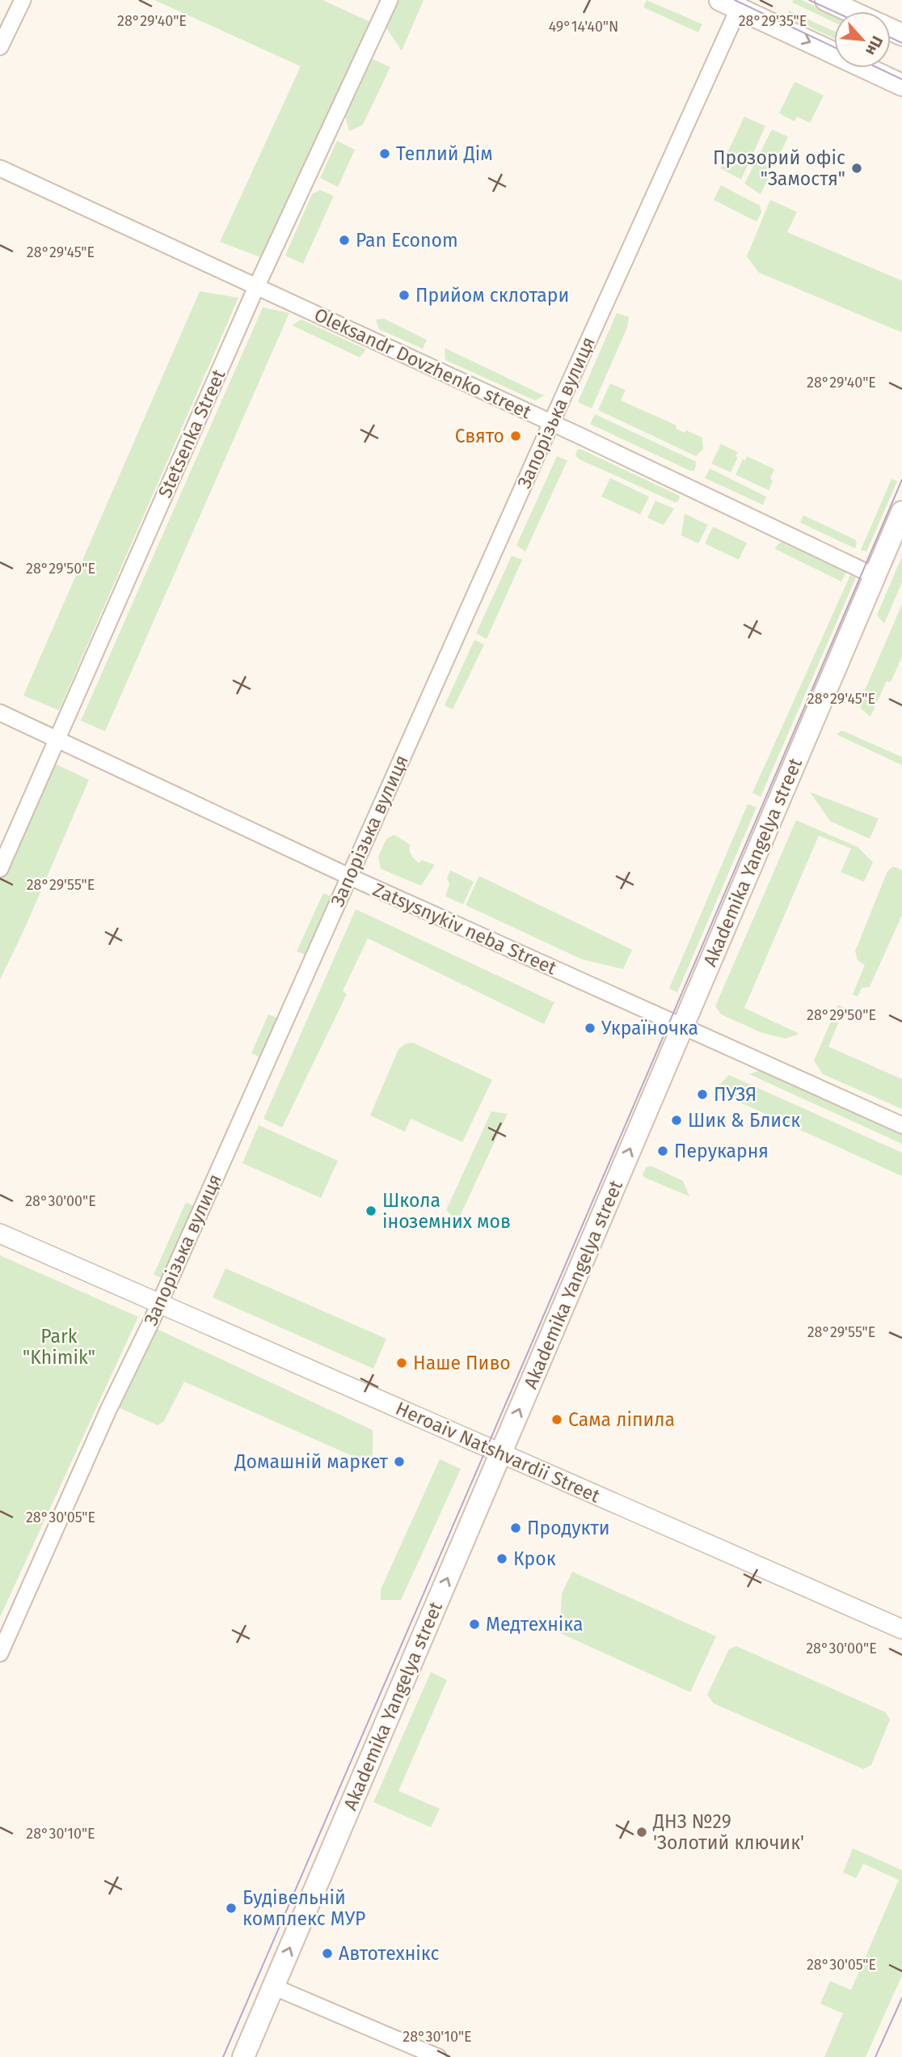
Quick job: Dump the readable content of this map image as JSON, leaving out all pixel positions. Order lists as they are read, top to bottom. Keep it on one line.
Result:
{"streets":{"main road":["Akademika Yangelya street"],"street":["Oleksandr Dovzhenko street","Запорізька вулиця","Stetsenka Street","Zatsysnykiv neba Street","Heroaiv Natshvardii Street"]},"crossings":[["Oleksandr Dovzhenko street","Запорізька вулиця"],["Oleksandr Dovzhenko street","Stetsenka Street"],["Oleksandr Dovzhenko street","Akademika Yangelya street"],["Запорізька вулиця","Zatsysnykiv neba Street"],["Запорізька вулиця","Heroaiv Natshvardii Street"],["Stetsenka Street","Zatsysnykiv neba Street"],["Akademika Yangelya street","Zatsysnykiv neba Street"],["Akademika Yangelya street","Heroaiv Natshvardii Street"]],"one_way":["Akademika Yangelya street"],"parks":["Park \"Khimik\""],"places":["Теплий Дім","Прозорий офіс \"Замостя\"","Pan Econom","Прийом склотари","Свято","Україночка","ПУЗЯ","Шик & Блиск","Перукарня","Школа іноземних мов","Наше Пиво","Сама ліпила","Домашній маркет","Продукти","Крок","Медтехніка","ДНЗ №29 'Золотий ключик'","Будівельній комплекс МУР","Автотехнікс"],"north":"bottom right","coordinates":["28°29'40\"E","28°29'35\"E","49°14'40\"N","28°29'45\"E","28°29'50\"E","28°29'55\"E","28°30'00\"E","28°30'05\"E","28°30'10\"E"]}
